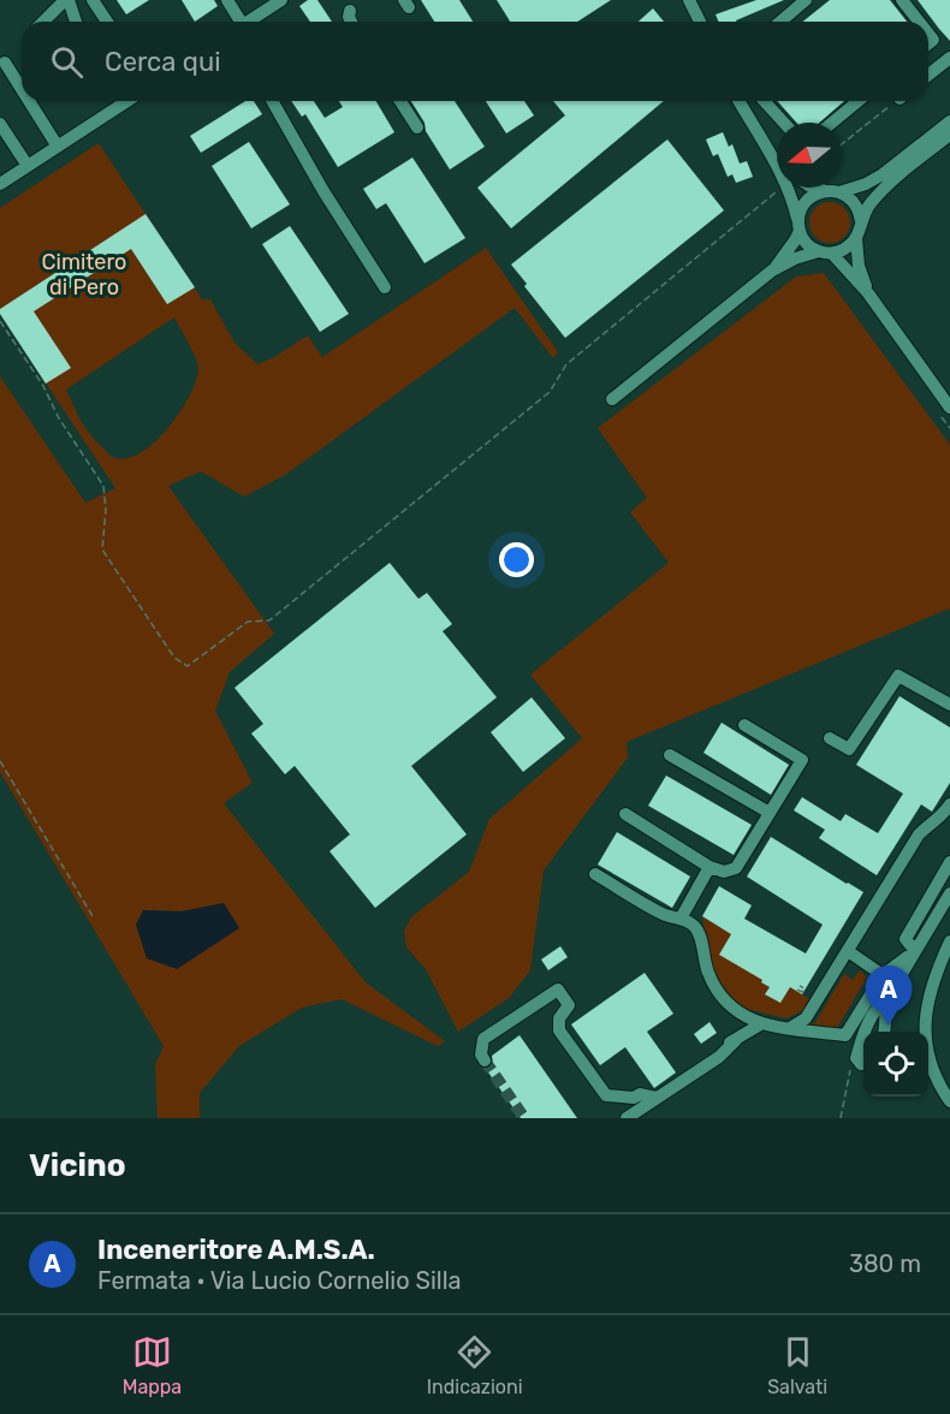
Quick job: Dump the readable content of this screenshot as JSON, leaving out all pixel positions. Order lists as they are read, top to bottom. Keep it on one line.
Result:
{"parks":["Cimitero di Pero"],"north":"left","page":{"search":"Cerca qui","pins":"A","heading":"Vicino","list":[{"mark":"A","name":"Inceneritore A.M.S.A.","note":"Fermata · Via Lucio Cornelio Silla","value":"380 m"}],"nav":["Mappa","Indicazioni","Salvati"]}}
